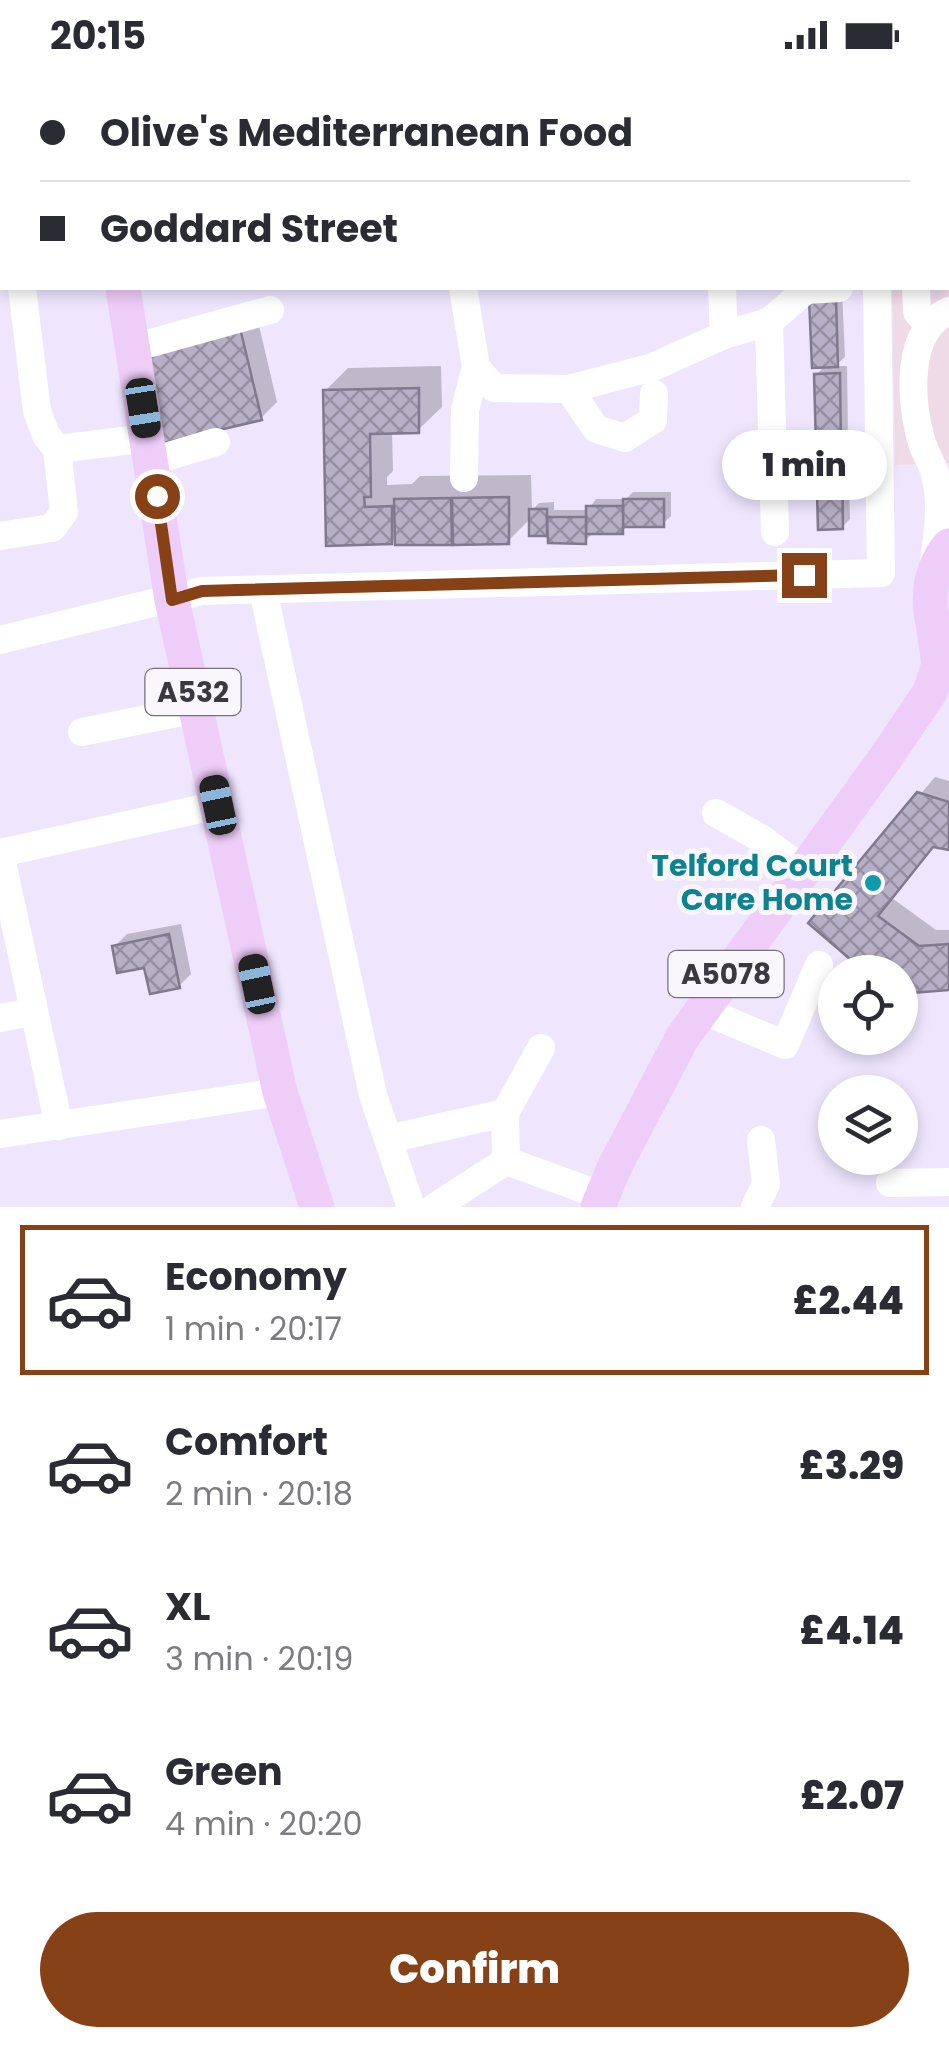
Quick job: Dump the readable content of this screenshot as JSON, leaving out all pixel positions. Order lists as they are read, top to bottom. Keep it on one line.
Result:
{"streets":{"main road":["A532","A5078"]},"places":["Telford Court Care Home"],"page":{"status":"20:15","banner":["Olive's Mediterranean Food","Goddard Street"],"bubble":"1 min","list":[{"name":"Economy","note":"1 min · 20:17","value":"£2.44"},{"name":"Comfort","note":"2 min · 20:18","value":"£3.29"},{"name":"XL","note":"3 min · 20:19","value":"£4.14"},{"name":"Green","note":"4 min · 20:20","value":"£2.07"}],"buttons":"Confirm"}}
